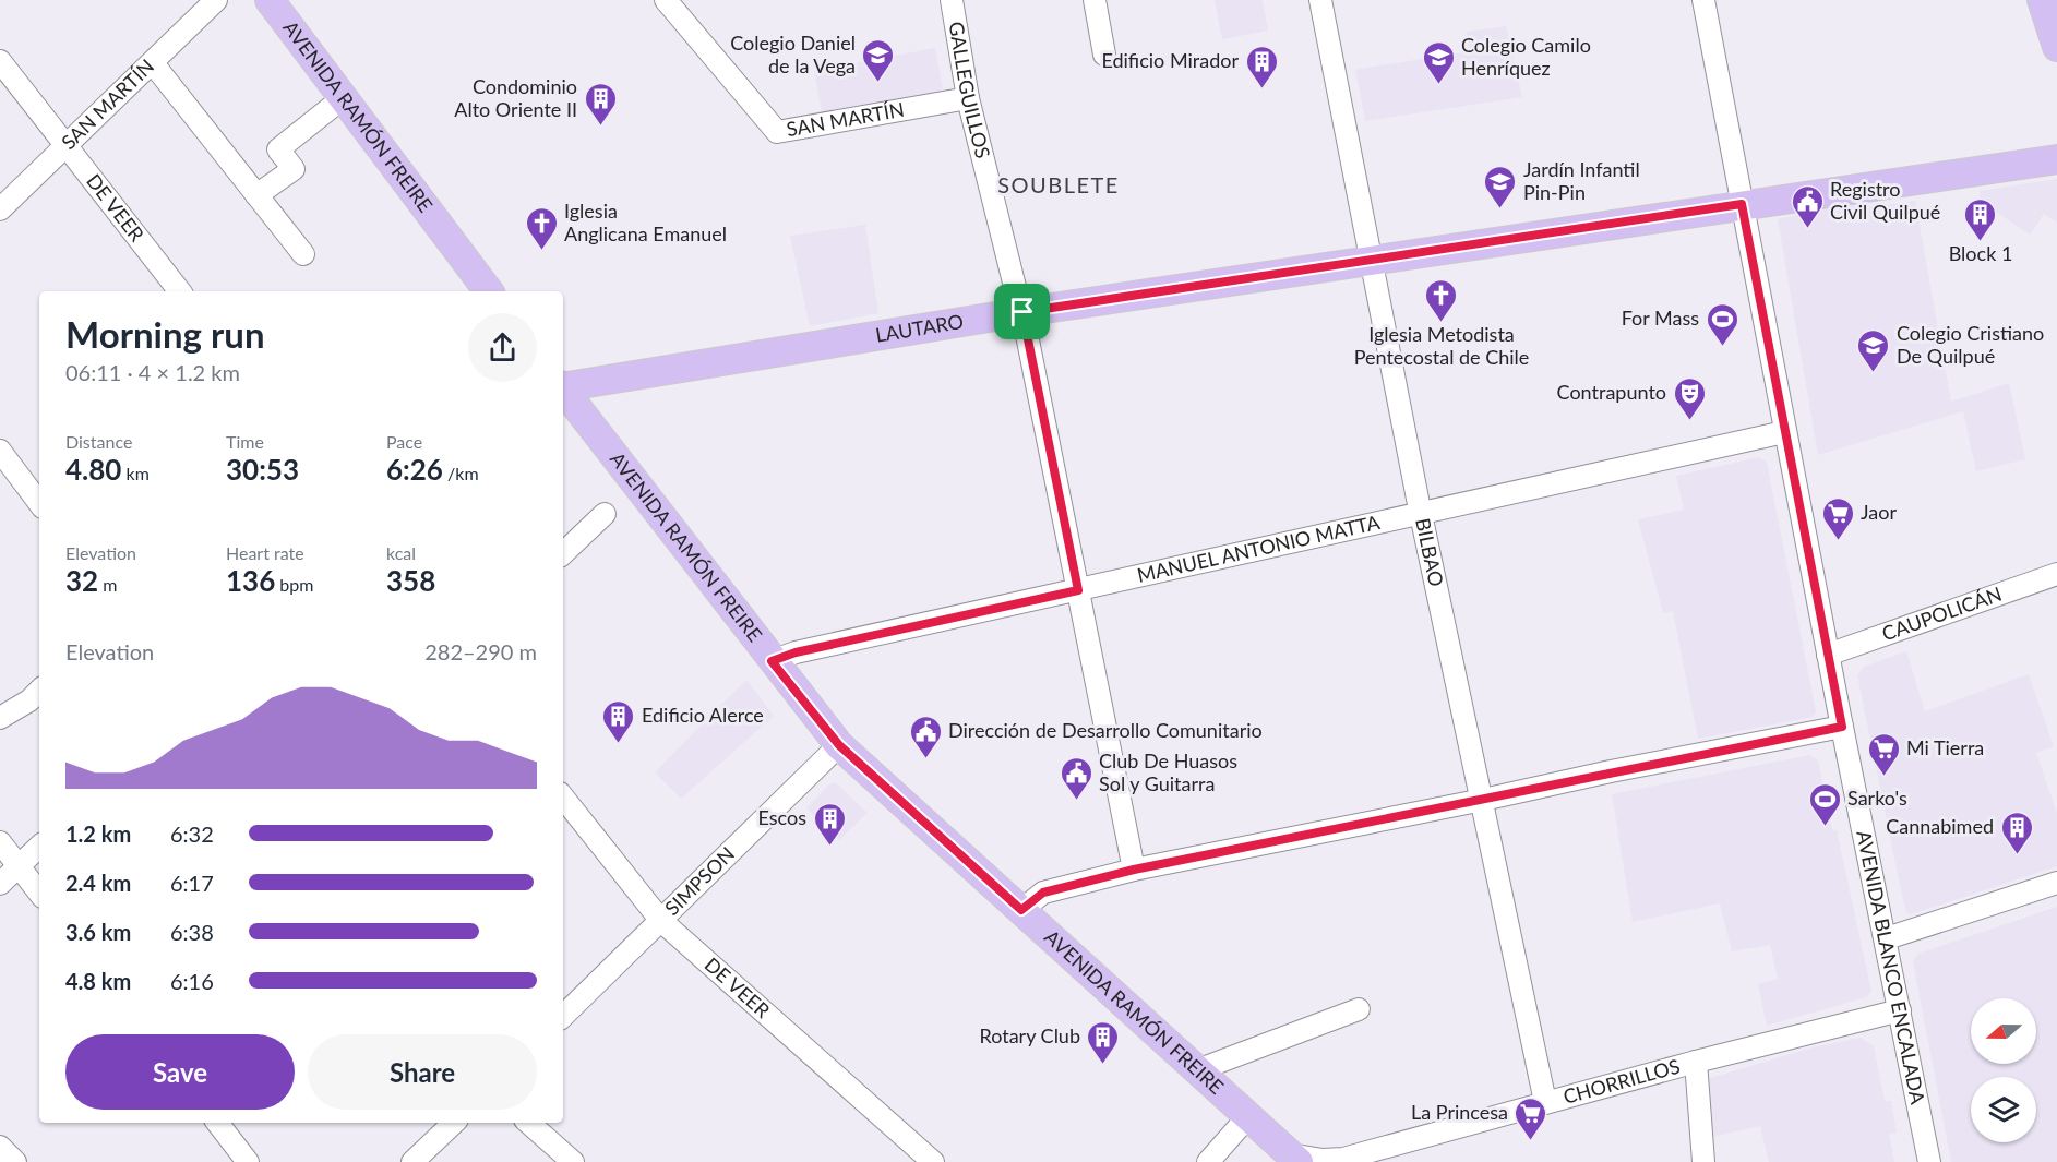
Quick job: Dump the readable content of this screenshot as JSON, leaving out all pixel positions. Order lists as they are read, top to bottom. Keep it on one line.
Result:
{"streets":{"main road":["AVENIDA RAMÓN FREIRE","LAUTARO"],"street":["GALLEGUILLOS","SAN MARTÍN","DE VEER","MANUEL ANTONIO MATTA","BILBAO","CAUPOLICÁN","SIMPSON","AVENIDA BLANCO ENCALADA","CHORRILLOS"]},"crossings":[["GALLEGUILLOS","SAN MARTÍN"],["GALLEGUILLOS","LAUTARO"],["GALLEGUILLOS","MANUEL ANTONIO MATTA"],["SAN MARTÍN","DE VEER"],["AVENIDA RAMÓN FREIRE","MANUEL ANTONIO MATTA"],["AVENIDA RAMÓN FREIRE","SIMPSON"],["AVENIDA RAMÓN FREIRE","CHORRILLOS"],["DE VEER","SIMPSON"],["LAUTARO","BILBAO"],["LAUTARO","AVENIDA BLANCO ENCALADA"],["MANUEL ANTONIO MATTA","BILBAO"],["MANUEL ANTONIO MATTA","AVENIDA BLANCO ENCALADA"],["BILBAO","CHORRILLOS"],["CAUPOLICÁN","AVENIDA BLANCO ENCALADA"],["AVENIDA BLANCO ENCALADA","CHORRILLOS"]],"districts":["SOUBLETE"],"places":{"school or university":["Colegio Daniel de la Vega","Colegio Camilo Henríquez","Jardín Infantil Pin-Pin","Colegio Cristiano De Quilpué"],"building":["Edificio Mirador","Condominio Alto Oriente II","Block 1","Edificio Alerce","Escos","Cannabimed","Rotary Club"],"public building":["Registro Civil Quilpué","Dirección de Desarrollo Comunitario","Club De Huasos Sol y Guitarra"],"church":["Iglesia Anglicana Emanuel","Iglesia Metodista Pentecostal de Chile"],"sports":["For Mass","Sarko's"],"theatre":["Contrapunto"],"supermarket":["Jaor","Mi Tierra","La Princesa"]},"north":"left","page":{"heading":["Morning run","06:11 · 4 × 1.2 km"],"stats":[["Distance","4.80 km"],["Time","30:53"],["Pace","6:26 /km"],["Elevation","32 m"],["Heart rate","136 bpm"],["kcal","358"]],"chart":["Elevation","282–290 m"],"list":[{"name":"1.2 km","note":"6:32"},{"name":"2.4 km","note":"6:17"},{"name":"3.6 km","note":"6:38"},{"name":"4.8 km","note":"6:16"}],"buttons":["Save","Share"]}}
